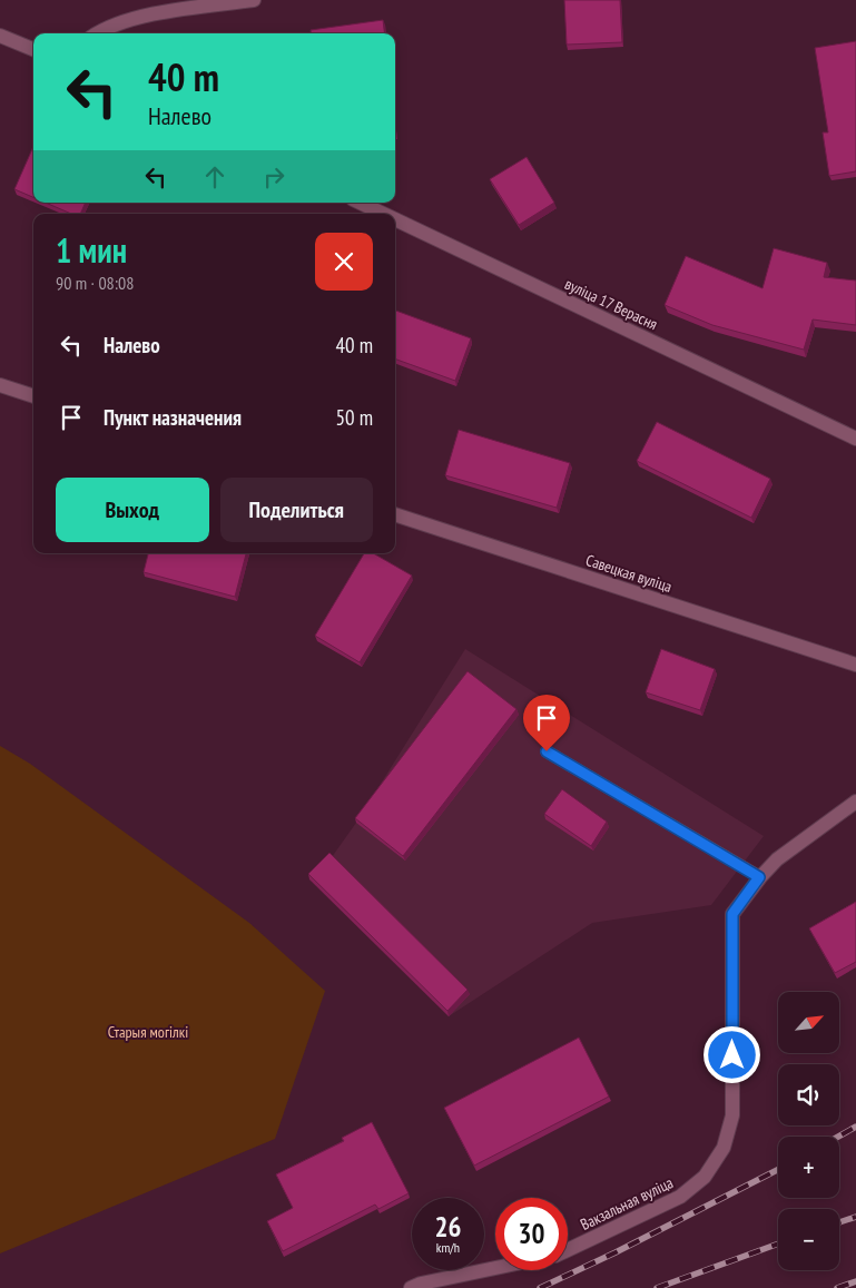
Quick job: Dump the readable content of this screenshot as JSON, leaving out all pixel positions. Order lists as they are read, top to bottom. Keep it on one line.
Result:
{"streets":{"street":["вуліца 17 Верасня","Савецкая вуліца","Вакзальная вуліца"]},"parks":["Старыя могілкі"],"north":"top right","page":{"turn":["40 m","Налево"],"heading":["1 мин","90 m · 08:08"],"list":[{"name":"Налево","value":"40 m"},{"name":"Пункт назначения","value":"50 m"}],"buttons":["Выход","Поделиться"],"map_buttons":["+","−"],"speed":"26 km/h","limit":"30"}}
